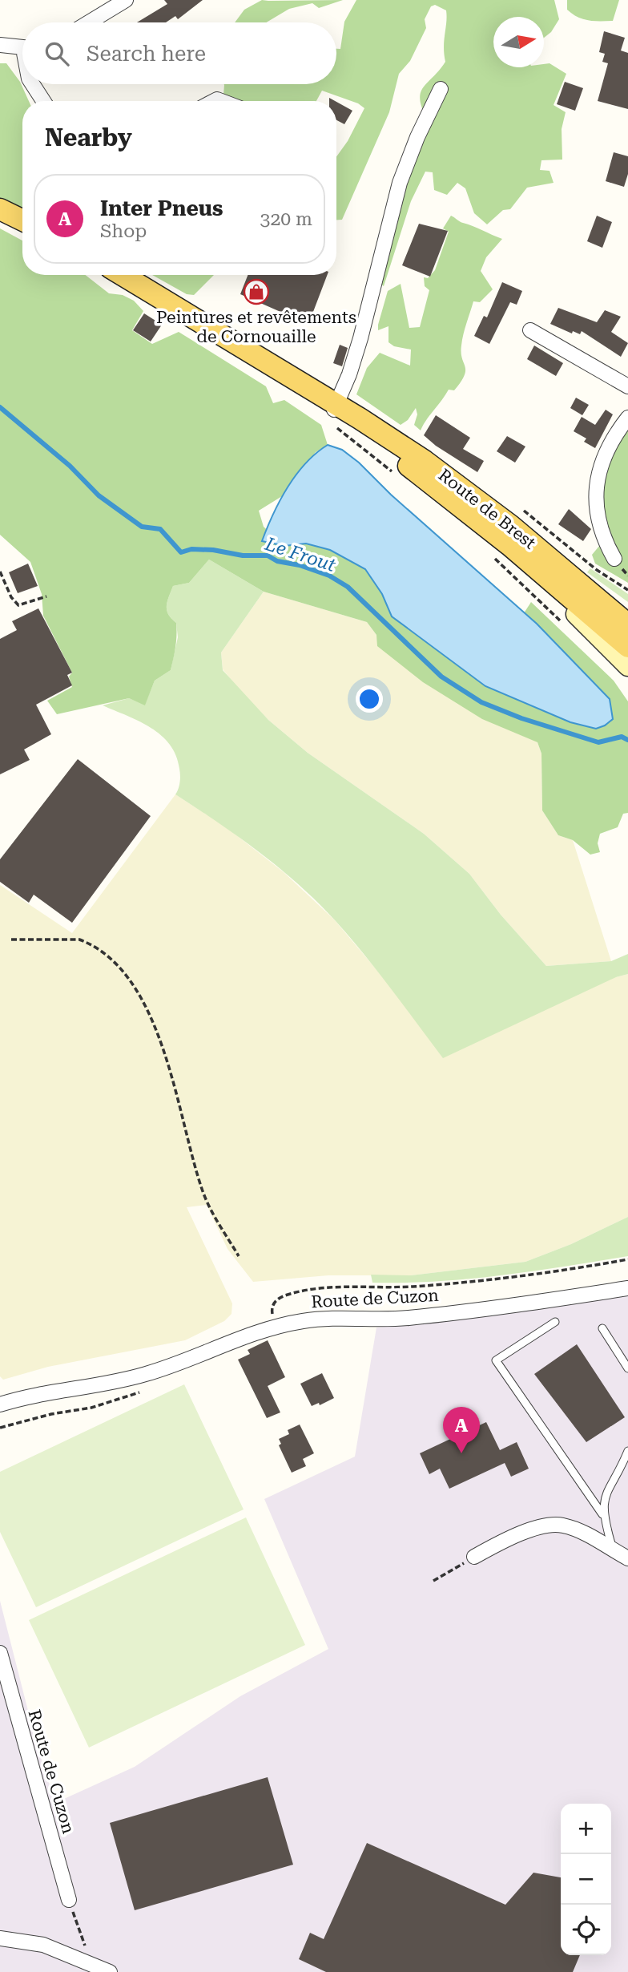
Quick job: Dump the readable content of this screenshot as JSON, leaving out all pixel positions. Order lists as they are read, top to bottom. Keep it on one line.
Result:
{"streets":{"main road":["Route de Brest"],"street":["Route de Cuzon"]},"water":["Le Frout"],"places":{"shop":["Peintures et revêtements de Cornouaille"]},"north":"right","page":{"search":"Search here","heading":"Nearby","list":[{"mark":"A","name":"Inter Pneus","note":"Shop","value":"320 m"}],"pins":"A","map_buttons":["+","−"]}}
